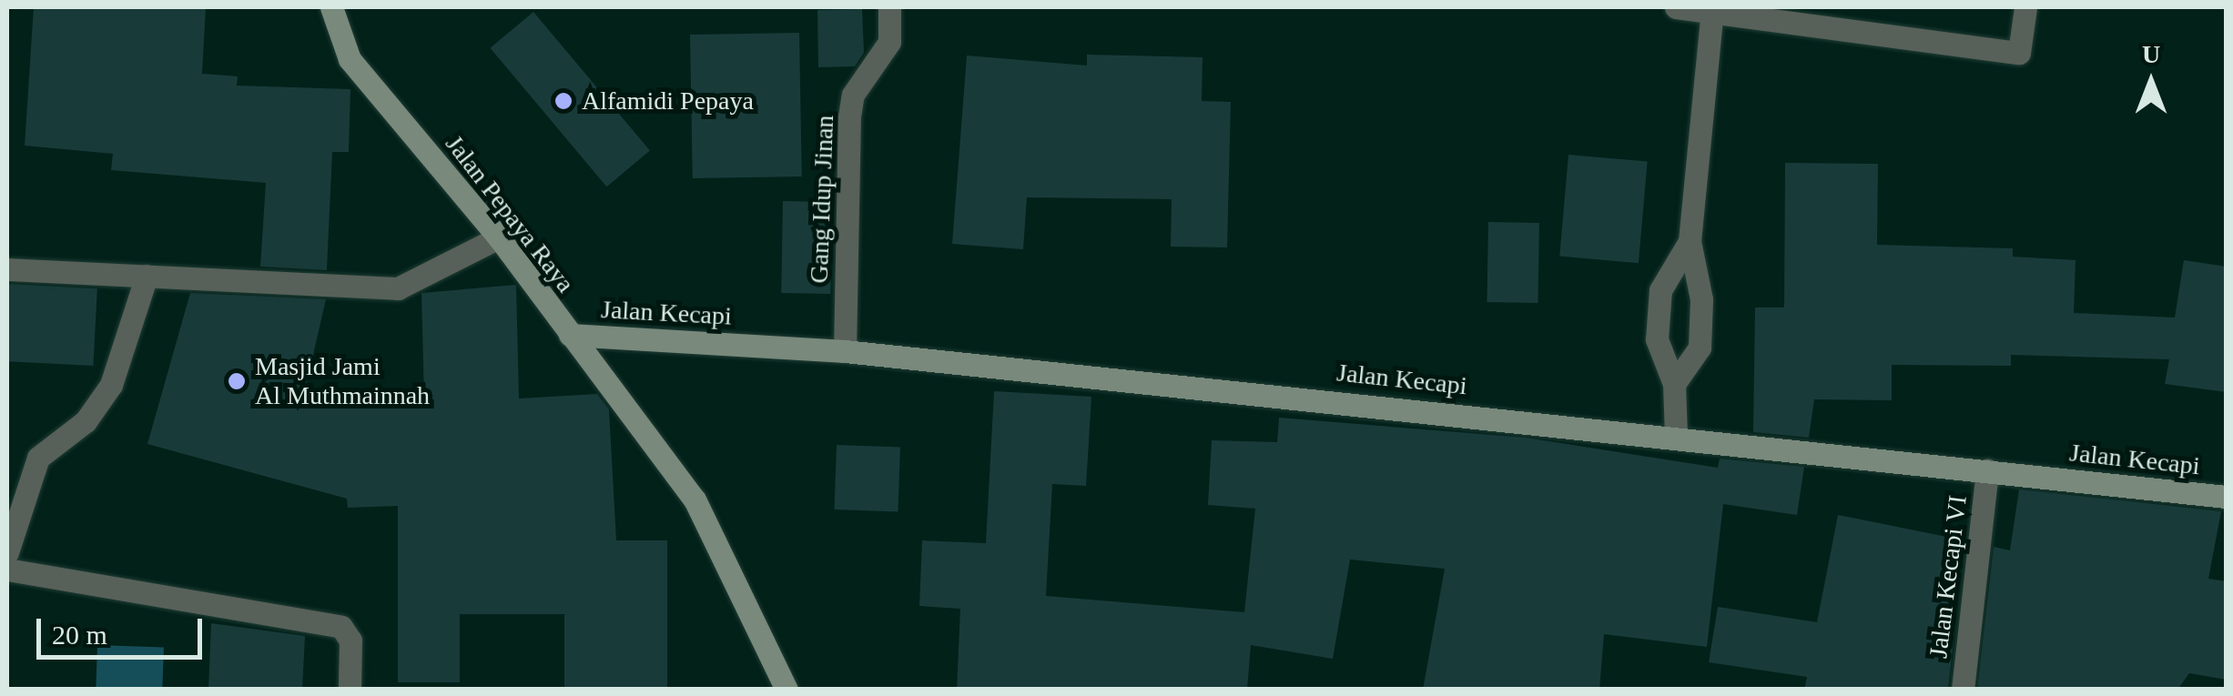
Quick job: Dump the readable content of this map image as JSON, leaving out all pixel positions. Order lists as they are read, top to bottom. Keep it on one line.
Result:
{"streets":{"street":["Gang Idup Jinan","Jalan Pepaya Raya","Jalan Kecapi","Jalan Kecapi VI"]},"crossings":[["Gang Idup Jinan","Jalan Kecapi"],["Jalan Pepaya Raya","Jalan Kecapi"],["Jalan Kecapi","Jalan Kecapi VI"]],"places":["Alfamidi Pepaya","Masjid Jami Al Muthmainnah"],"scale_bar":"20 m","north":"top"}
